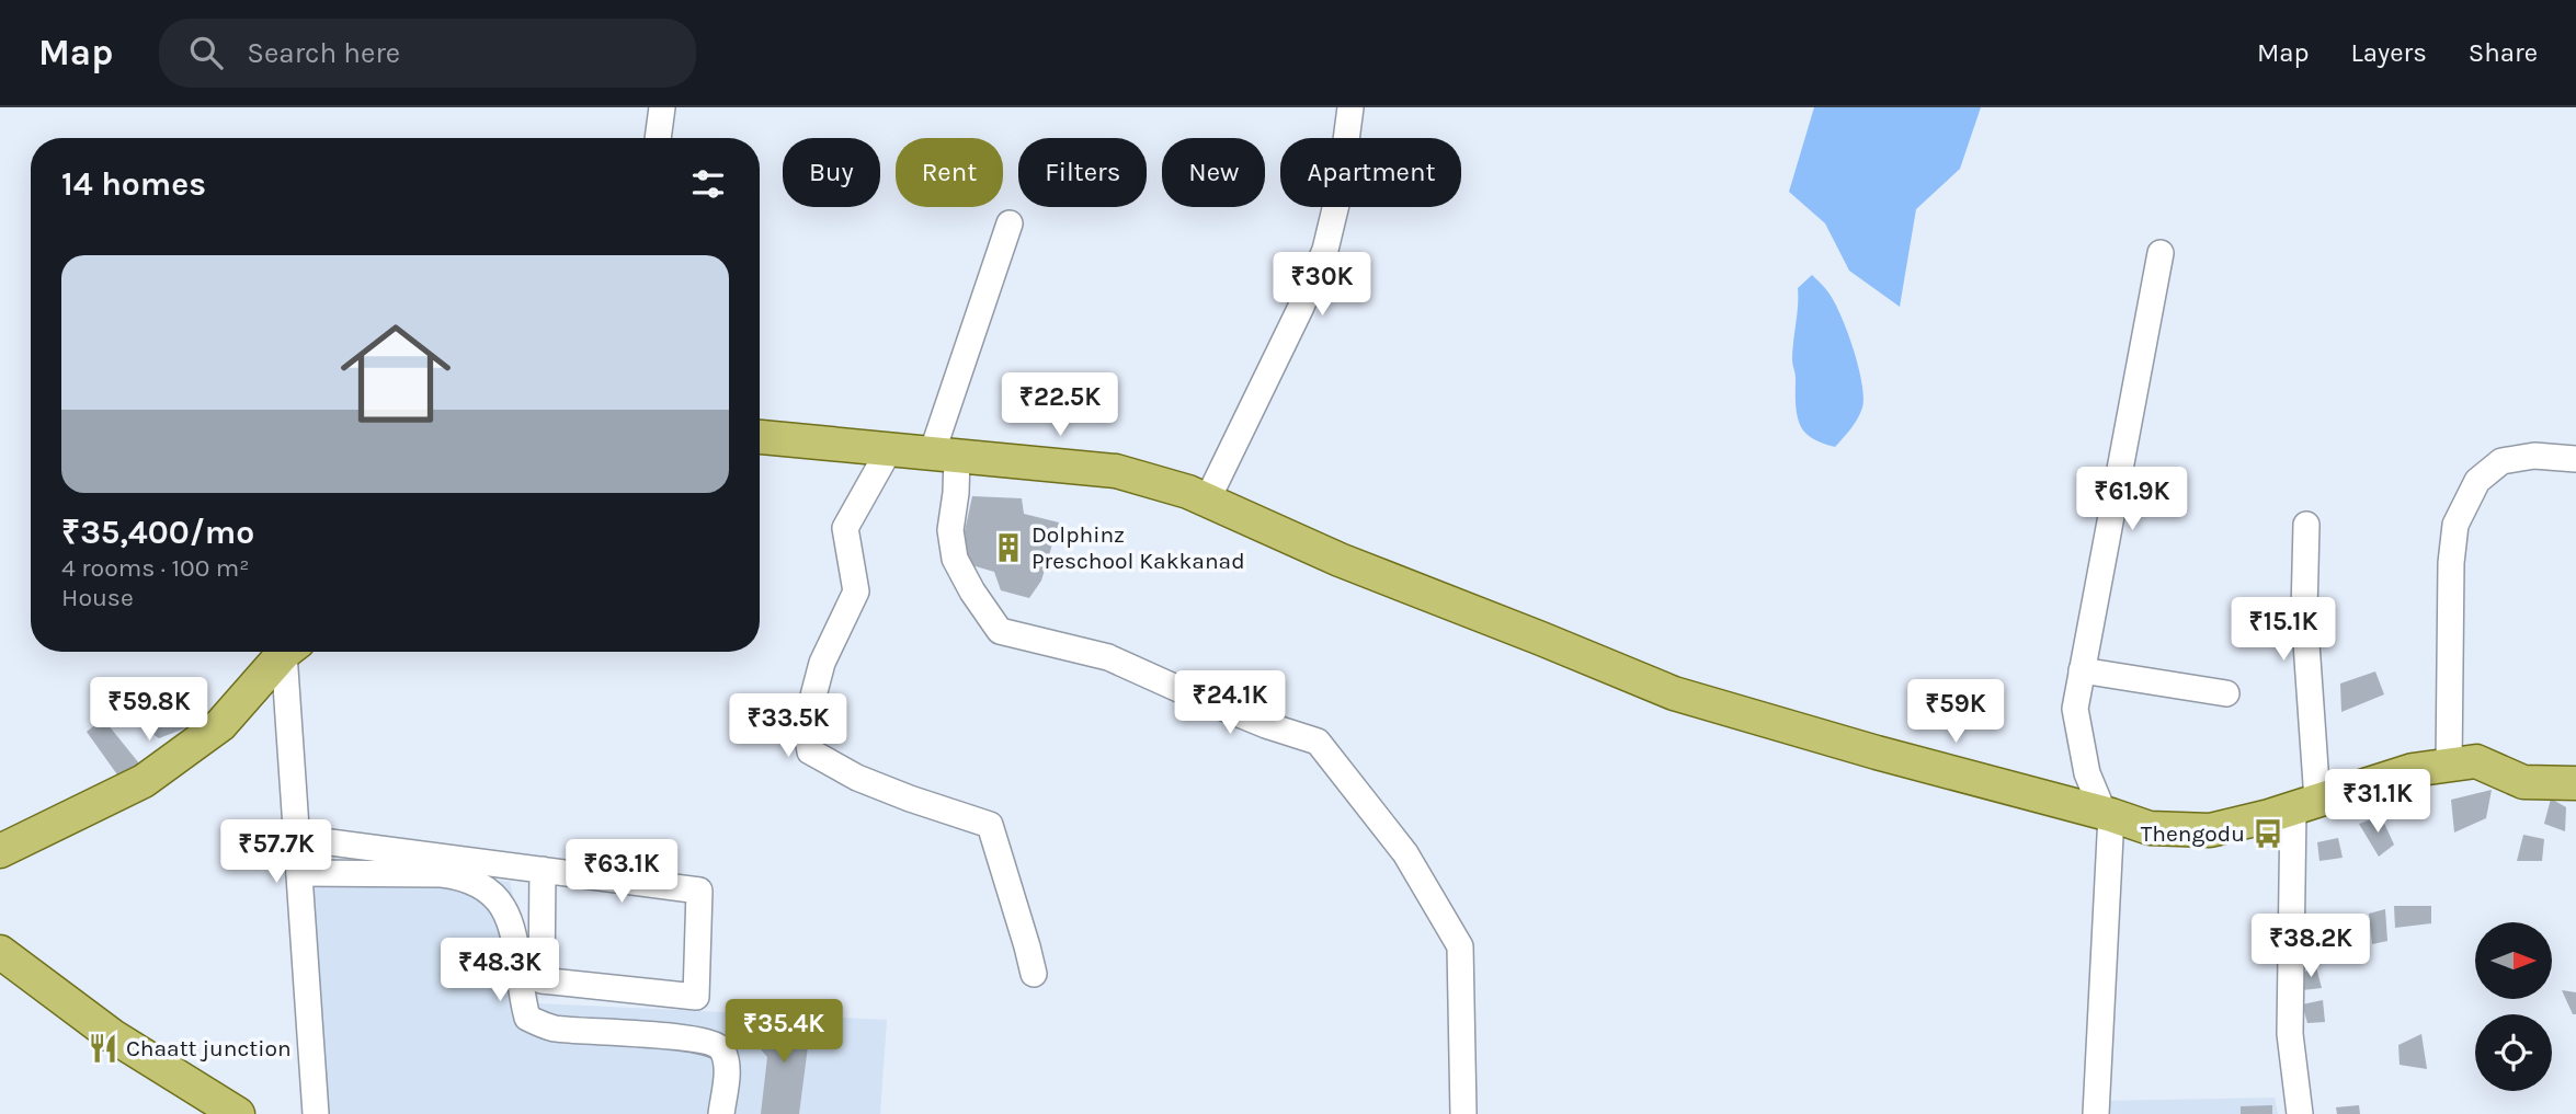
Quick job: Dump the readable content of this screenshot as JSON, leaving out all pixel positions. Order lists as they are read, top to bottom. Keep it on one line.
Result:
{"places":{"building":["Dolphinz Preschool Kakkanad"],"bus stop":["Thengodu"],"restaurant":["Chaatt junction"]},"north":"right","page":{"header":"Map","search":"Search here","nav":["Map","Layers","Share"],"chip":["Buy","Rent","Filters","New","Apartment"],"heading":"14 homes","list":[{"name":"₹35,400/mo","note":"4 rooms · 100 m² · House"}],"price":["₹30K","₹22.5K","₹61.9K","₹15.1K","₹24.1K","₹59.8K","₹59K","₹33.5K","₹31.1K","₹57.7K","₹63.1K","₹38.2K","₹48.3K","₹35.4K"]}}
